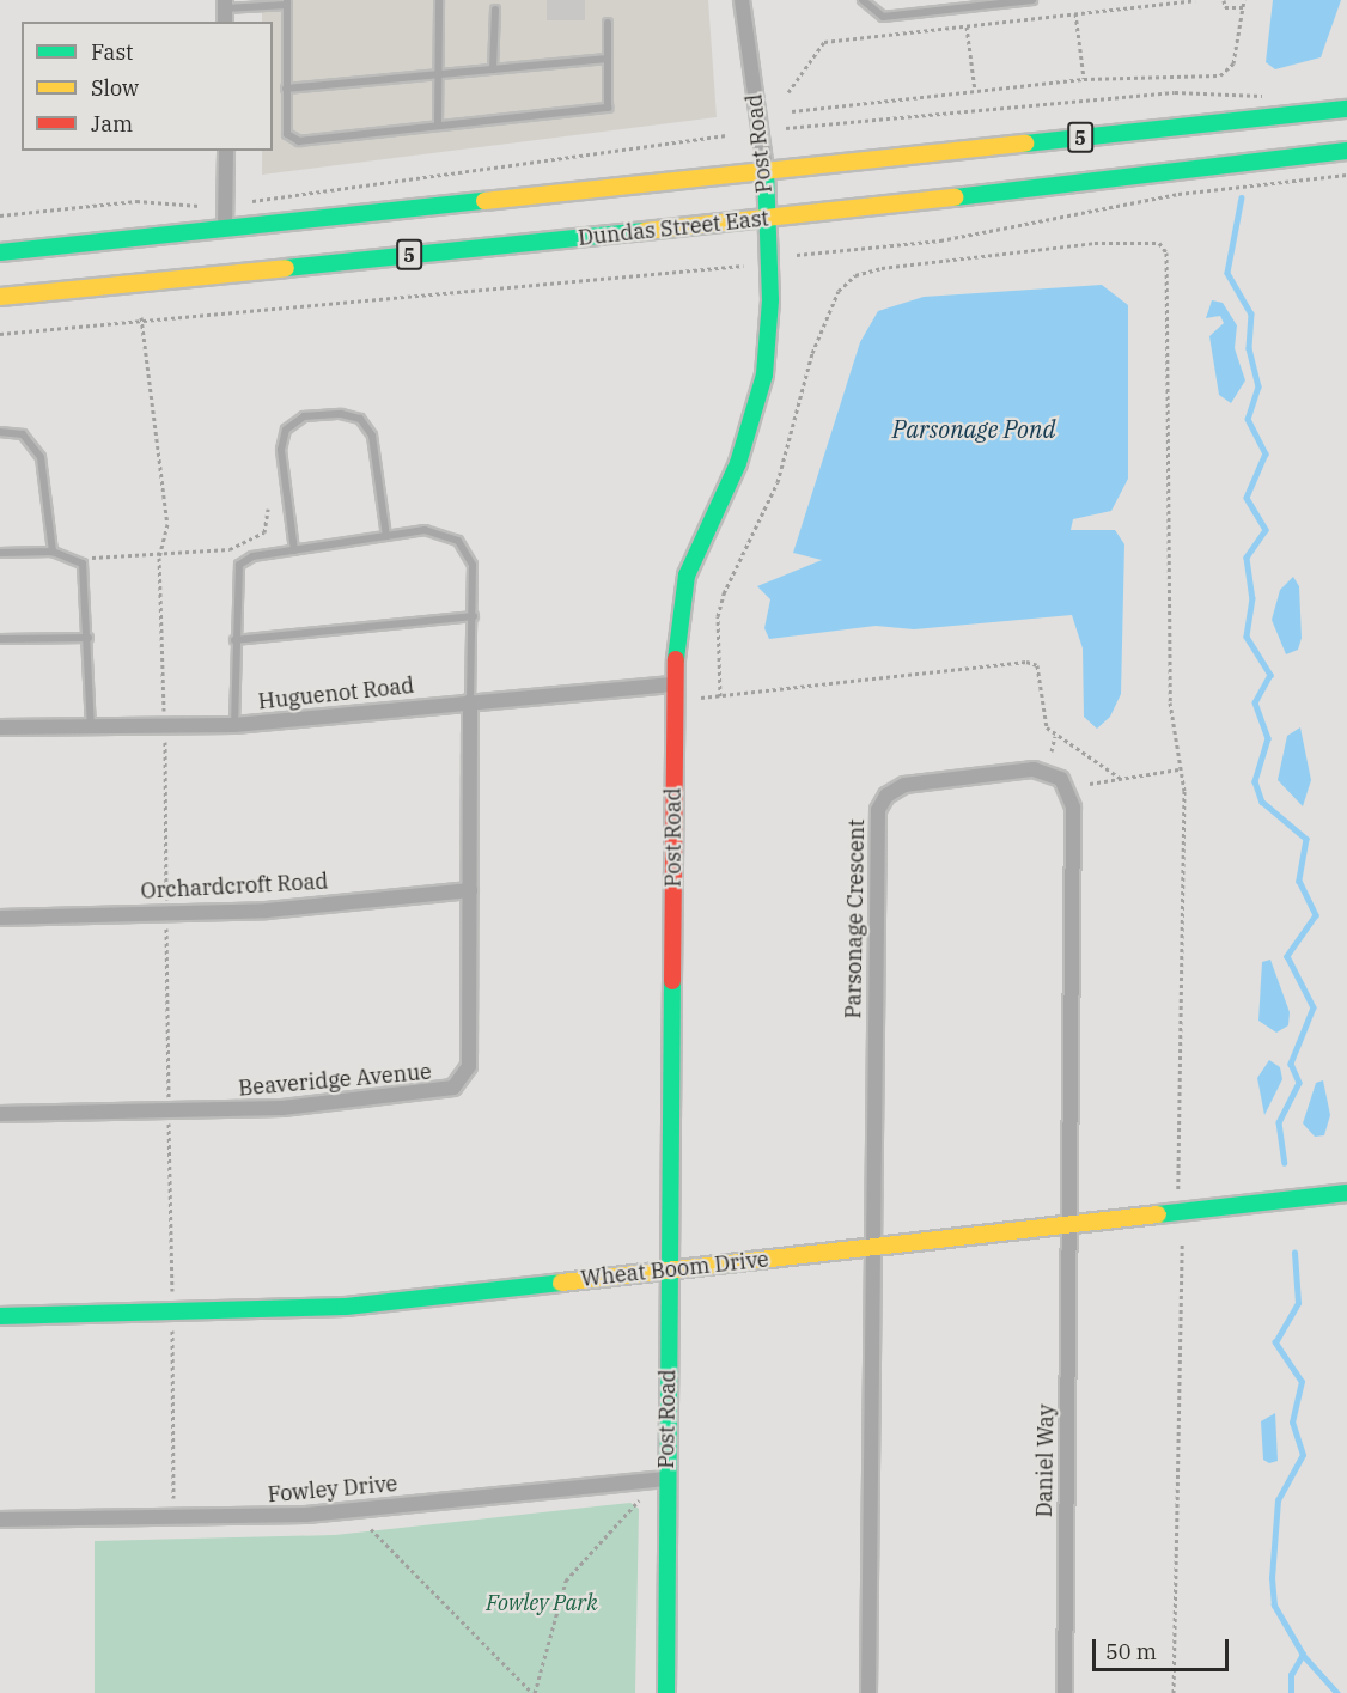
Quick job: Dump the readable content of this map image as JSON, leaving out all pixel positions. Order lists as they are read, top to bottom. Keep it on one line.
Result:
{"streets":{"street":["5","Post Road","Dundas Street East","Huguenot Road","Orchardcroft Road","Parsonage Crescent","Beaveridge Avenue","Wheat Boom Drive","Daniel Way","Fowley Drive"]},"crossings":[["5","Post Road"],["Post Road","Dundas Street East"],["Post Road","Huguenot Road"],["Post Road","Wheat Boom Drive"],["Post Road","Fowley Drive"],["Huguenot Road","Beaveridge Avenue"],["Orchardcroft Road","Beaveridge Avenue"],["Parsonage Crescent","Wheat Boom Drive"],["Parsonage Crescent","Daniel Way"],["Wheat Boom Drive","Daniel Way"]],"water":["Parsonage Pond"],"parks":["Fowley Park"],"legend":["Fast","Slow","Jam"],"scale_bar":"50 m"}
